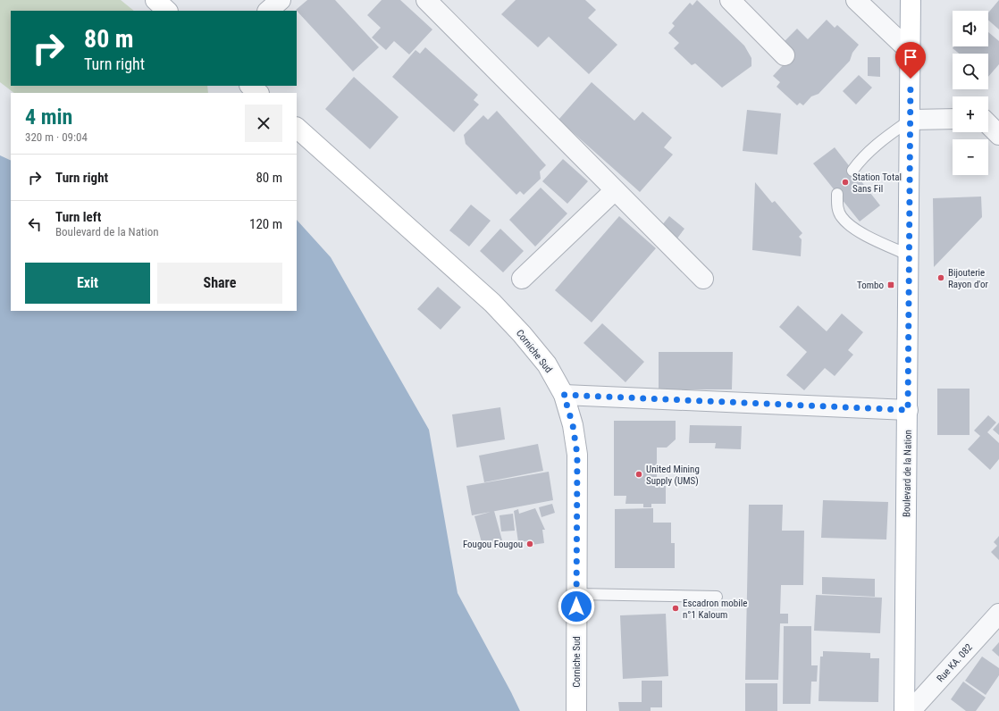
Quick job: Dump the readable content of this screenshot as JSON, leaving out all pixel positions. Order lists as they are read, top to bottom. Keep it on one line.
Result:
{"streets":{"main road":["Corniche Sud","Boulevard de la Nation"],"street":["Rue KA. 082"]},"places":{"other":["Station Total Sans Fil","Bijouterie Rayon d'or","United Mining Supply (UMS)","Fougou Fougou","Escadron mobile n°1 Kaloum"],"transit":["Tombo"]},"page":{"map_buttons":["+","−"],"turn":["80 m","Turn right"],"heading":["4 min","320 m · 09:04"],"list":[{"name":"Turn right","value":"80 m"},{"name":"Turn left","note":"Boulevard de la Nation","value":"120 m"}],"buttons":["Exit","Share"]}}
